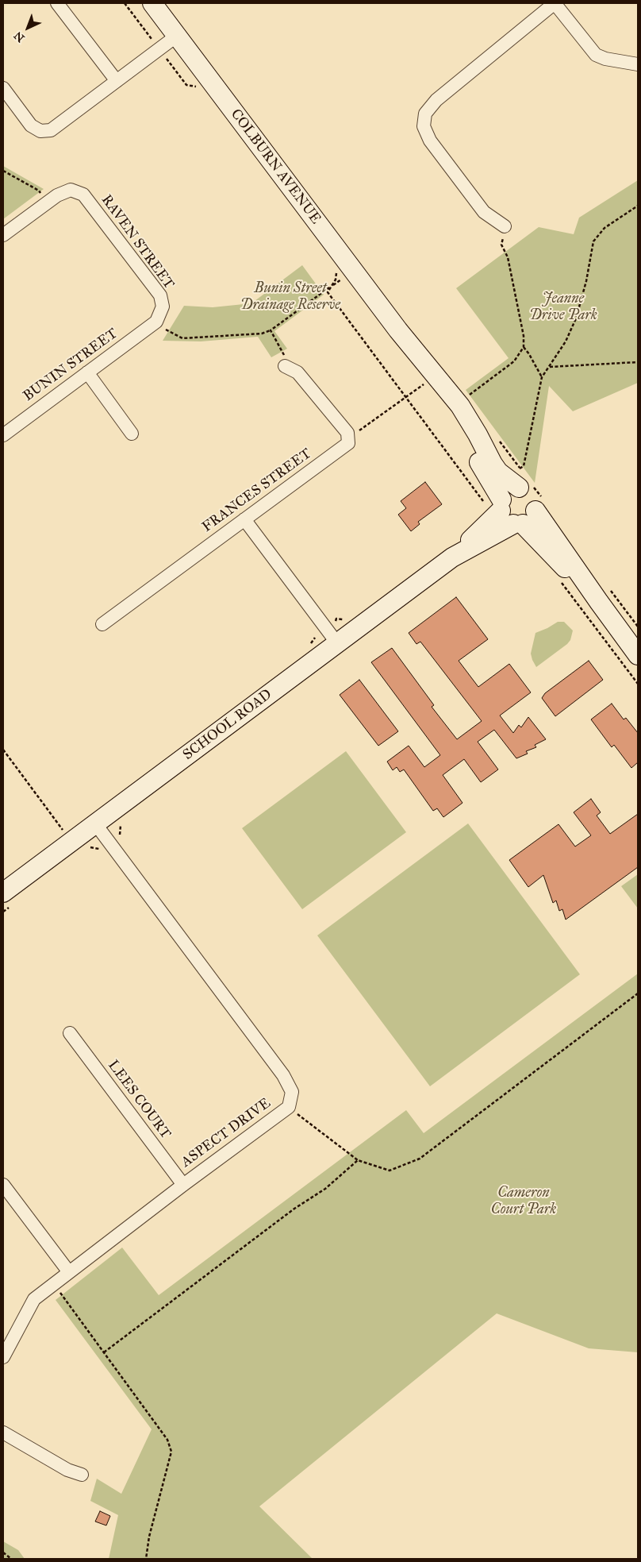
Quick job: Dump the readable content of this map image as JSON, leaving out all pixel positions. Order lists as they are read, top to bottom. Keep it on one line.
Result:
{"streets":{"main road":["COLBURN AVENUE","SCHOOL ROAD"],"street":["RAVEN STREET","BUNIN STREET","FRANCES STREET","LEES COURT","ASPECT DRIVE"]},"crossings":[["COLBURN AVENUE","SCHOOL ROAD"],["RAVEN STREET","BUNIN STREET"],["SCHOOL ROAD","ASPECT DRIVE"],["LEES COURT","ASPECT DRIVE"]],"parks":["Bunin Street Drainage Reserve","Jeanne Drive Park","Cameron Court Park"],"north":"bottom left"}
